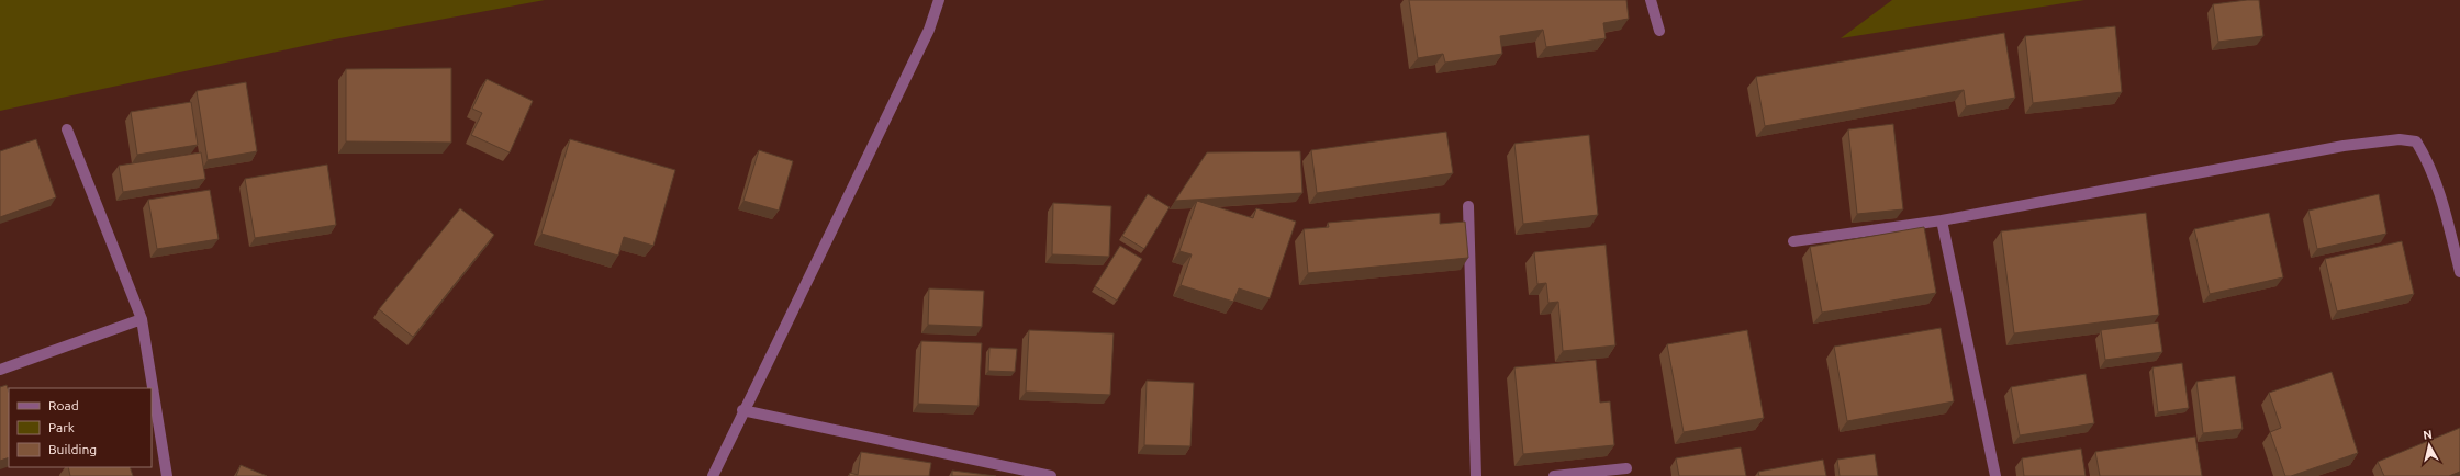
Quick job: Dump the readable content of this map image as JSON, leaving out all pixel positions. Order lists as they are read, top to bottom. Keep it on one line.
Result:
{"legend":["Road","Park","Building"],"north":"top"}
